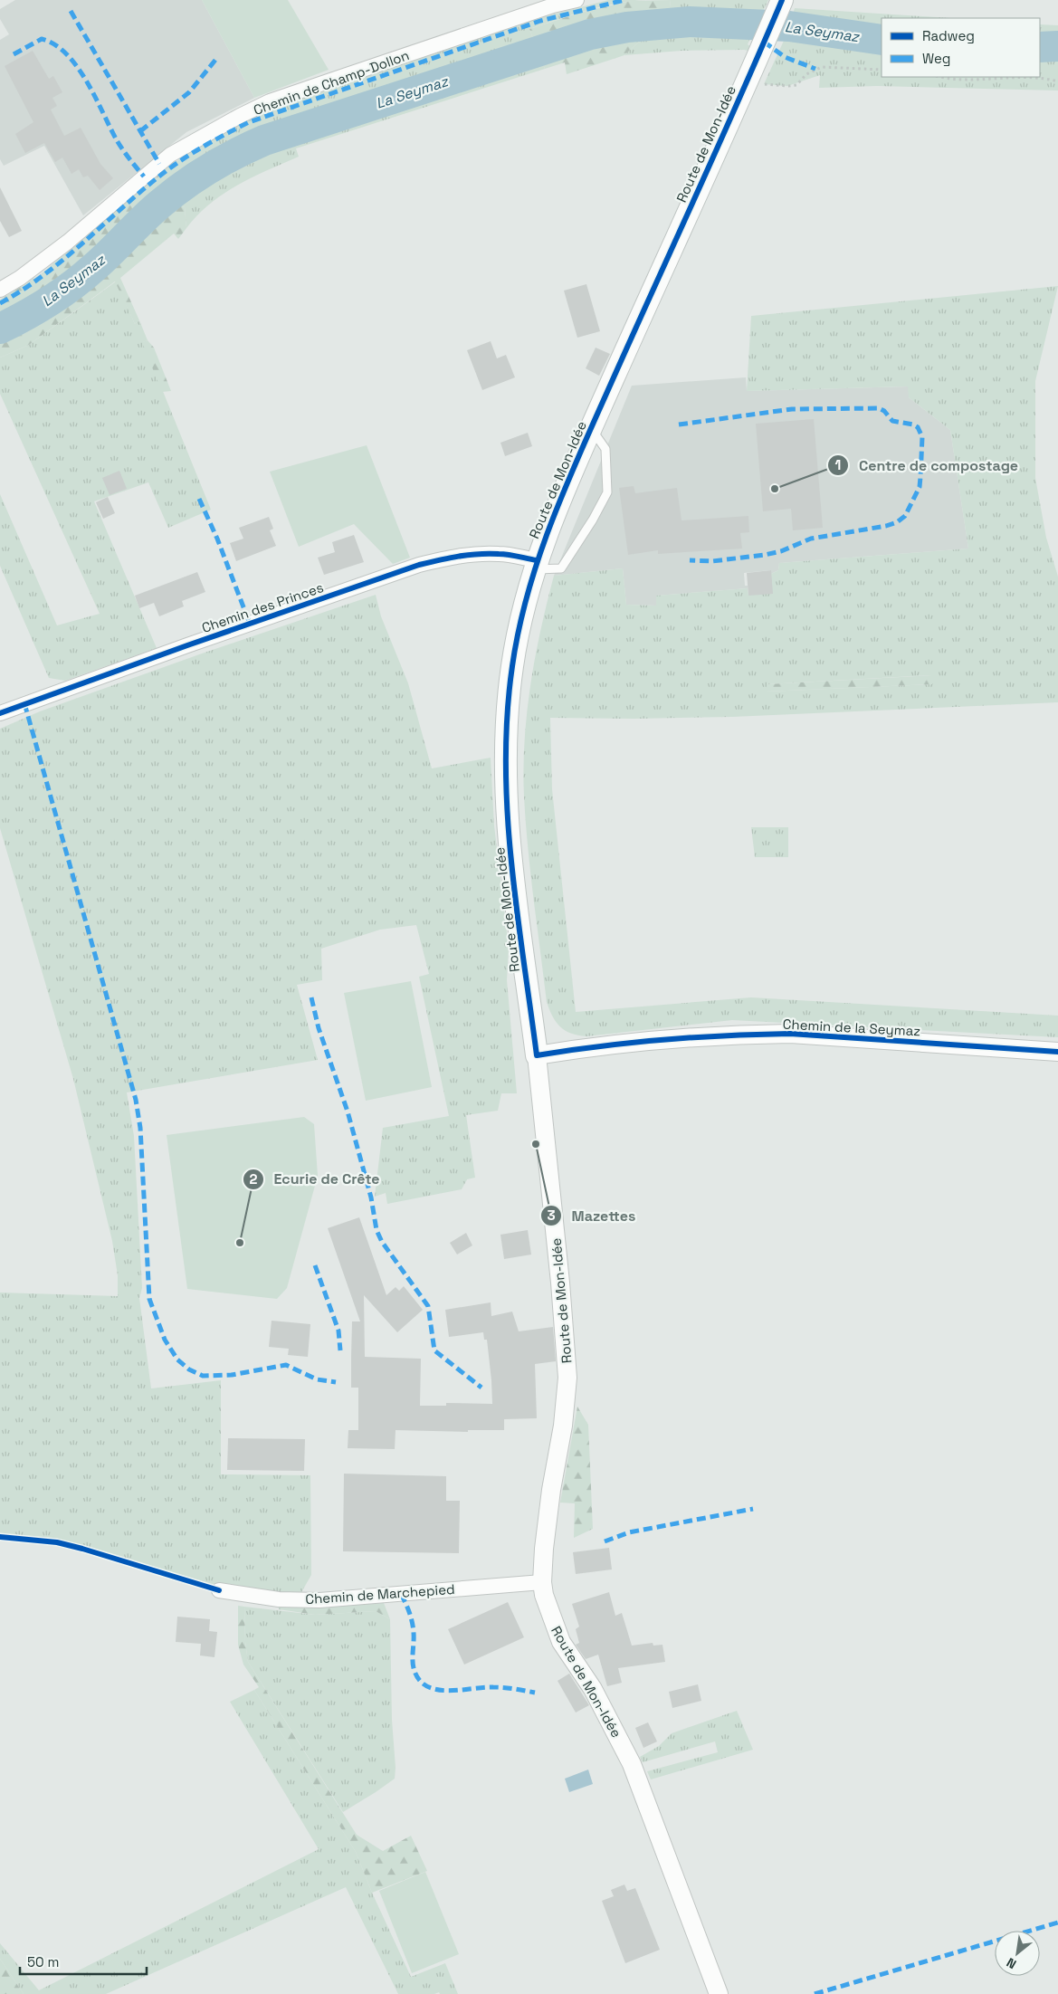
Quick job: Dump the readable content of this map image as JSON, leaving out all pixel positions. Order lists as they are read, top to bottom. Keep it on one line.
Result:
{"streets":{"main road":["Route de Mon-Idée"],"street":["Chemin de Champ-Dollon","Chemin des Princes","Chemin de la Seymaz","Chemin de Marchepied"]},"crossings":[["Route de Mon-Idée","Chemin des Princes"],["Route de Mon-Idée","Chemin de la Seymaz"],["Route de Mon-Idée","Chemin de Marchepied"]],"water":["La Seymaz"],"places":["Centre de compostage","Mazettes","Ecurie de Crête"],"legend":["Radweg","Weg"],"scale_bar":"50 m","north":"bottom left"}
